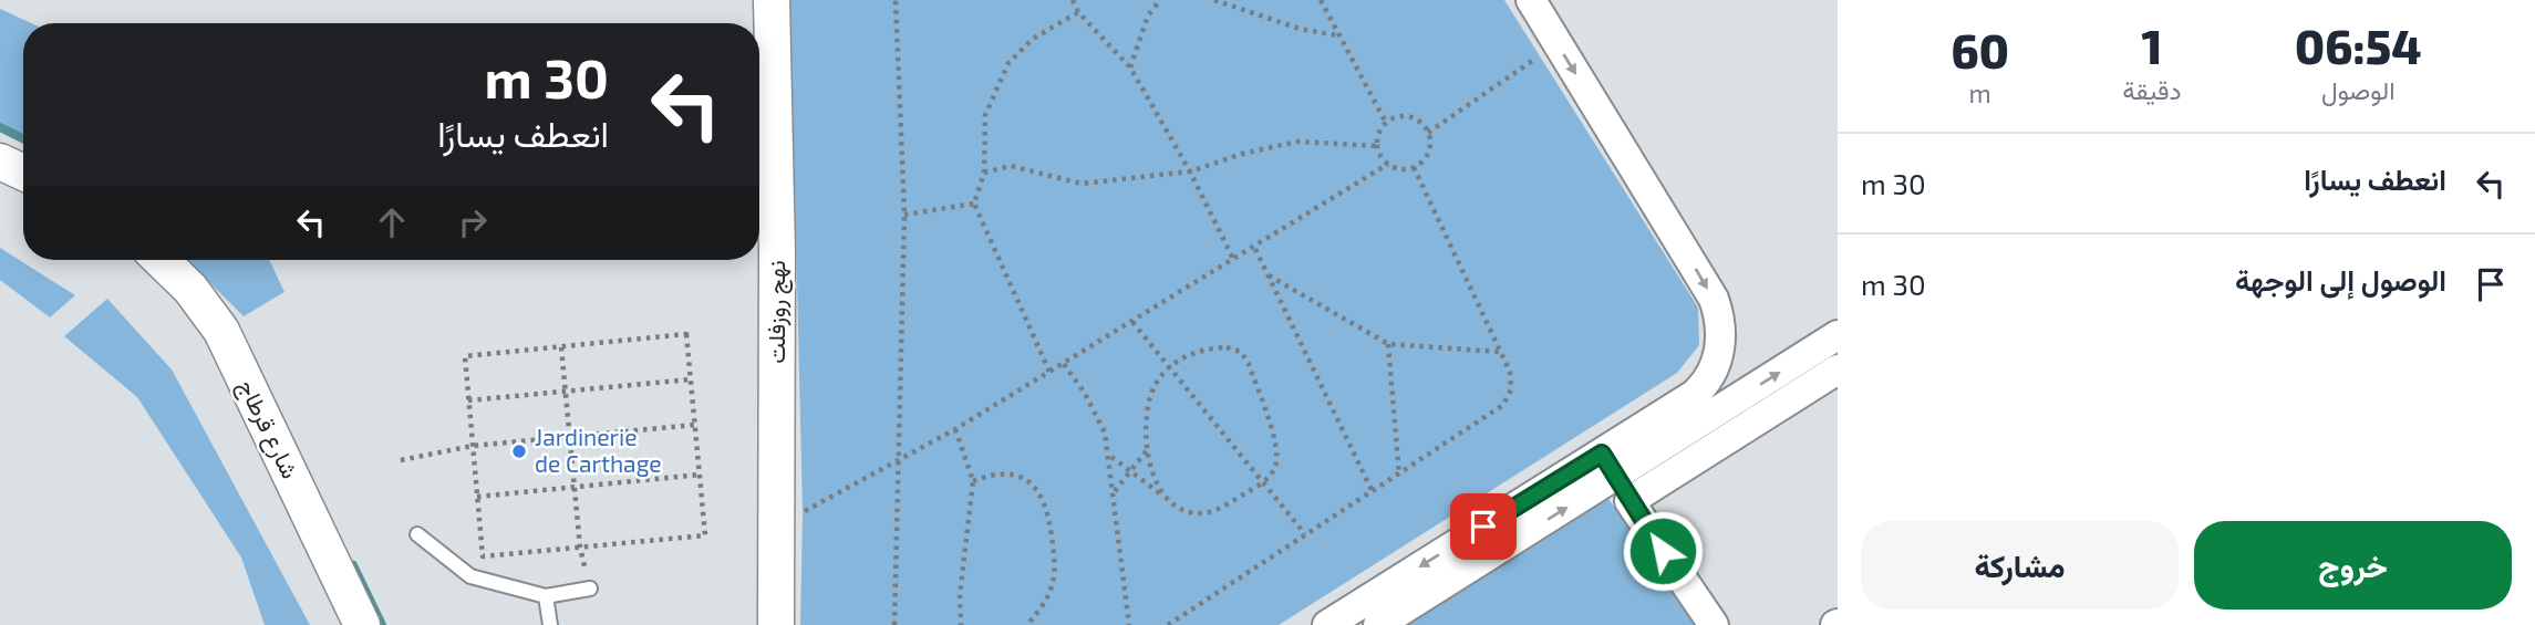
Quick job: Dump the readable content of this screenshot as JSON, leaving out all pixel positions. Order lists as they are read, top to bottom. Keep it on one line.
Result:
{"streets":{"street":["نهج روزفلت","شارع قرطاج"]},"places":["Jardinerie de Carthage"],"page":{"eta":["06:54","الوصول","1","دقيقة","60","m"],"turn":["30 m","انعطف يسارًا"],"list":[{"name":"انعطف يسارًا","value":"30 m"},{"name":"الوصول إلى الوجهة","value":"30 m"}],"buttons":["خروج","مشاركة"]}}
